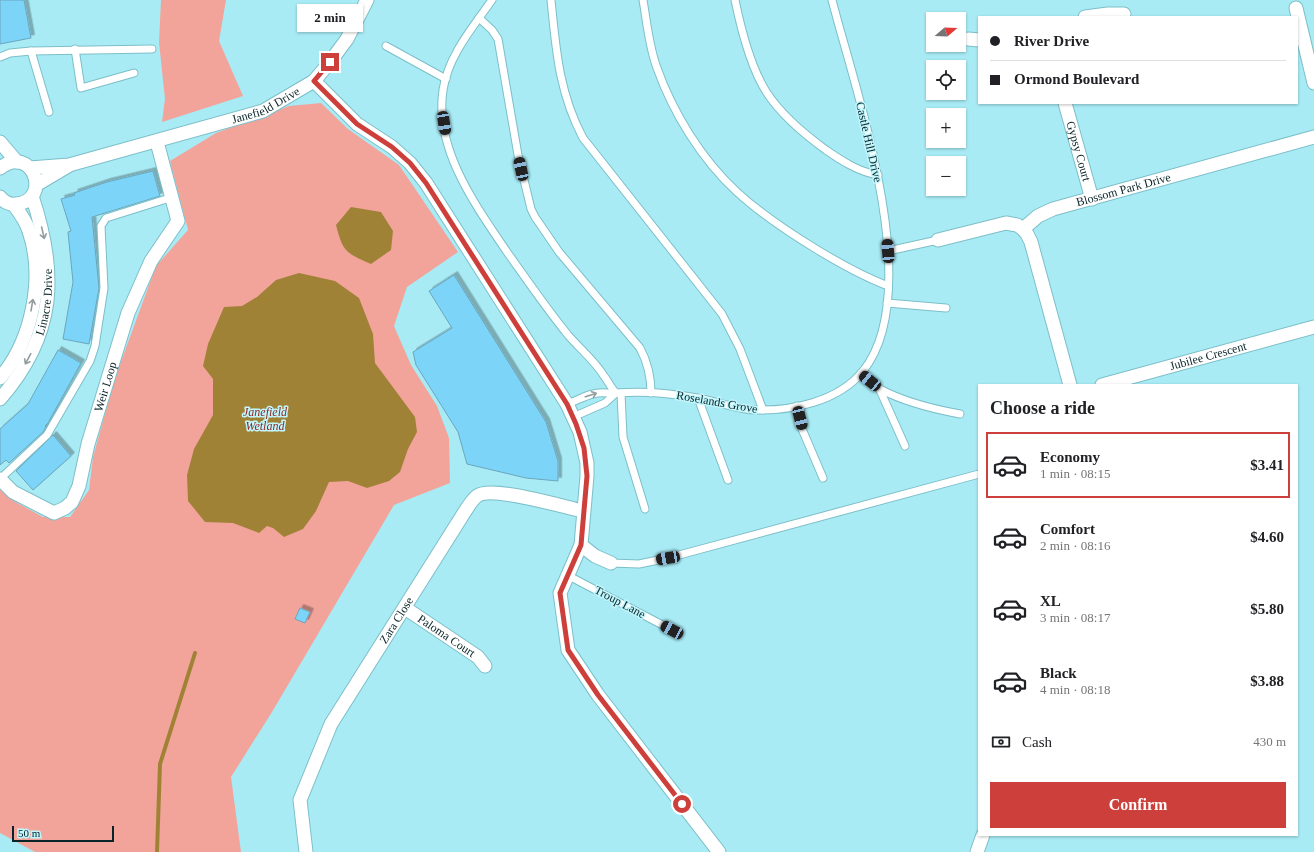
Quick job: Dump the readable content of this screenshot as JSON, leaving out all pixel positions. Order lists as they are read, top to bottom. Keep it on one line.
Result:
{"streets":{"street":["Janefield Drive","Gypsy Court","Blossom Park Drive","Linacre Drive","Jubilee Crescent","Weir Loop","Zara Close","Paloma Court"],"lane":["Castle Hill Drive","Roselands Grove","Troup Lane"]},"crossings":[["Janefield Drive","Linacre Drive"],["Janefield Drive","Weir Loop"],["Janefield Drive","Roselands Grove"],["Janefield Drive","Troup Lane"],["Janefield Drive","Zara Close"],["Castle Hill Drive","Roselands Grove"],["Gypsy Court","Blossom Park Drive"],["Zara Close","Paloma Court"]],"parks":["Janefield Wetland"],"scale_bar":"50 m","north":"right","page":{"bubble":"2 min","map_buttons":["+","−"],"banner":["River Drive","Ormond Boulevard"],"heading":"Choose a ride","list":[{"name":"Economy","note":"1 min · 08:15","value":"$3.41"},{"name":"Comfort","note":"2 min · 08:16","value":"$4.60"},{"name":"XL","note":"3 min · 08:17","value":"$5.80"},{"name":"Black","note":"4 min · 08:18","value":"$3.88"}],"pay":["Cash","430 m"],"buttons":"Confirm","scale":"50 m"}}
